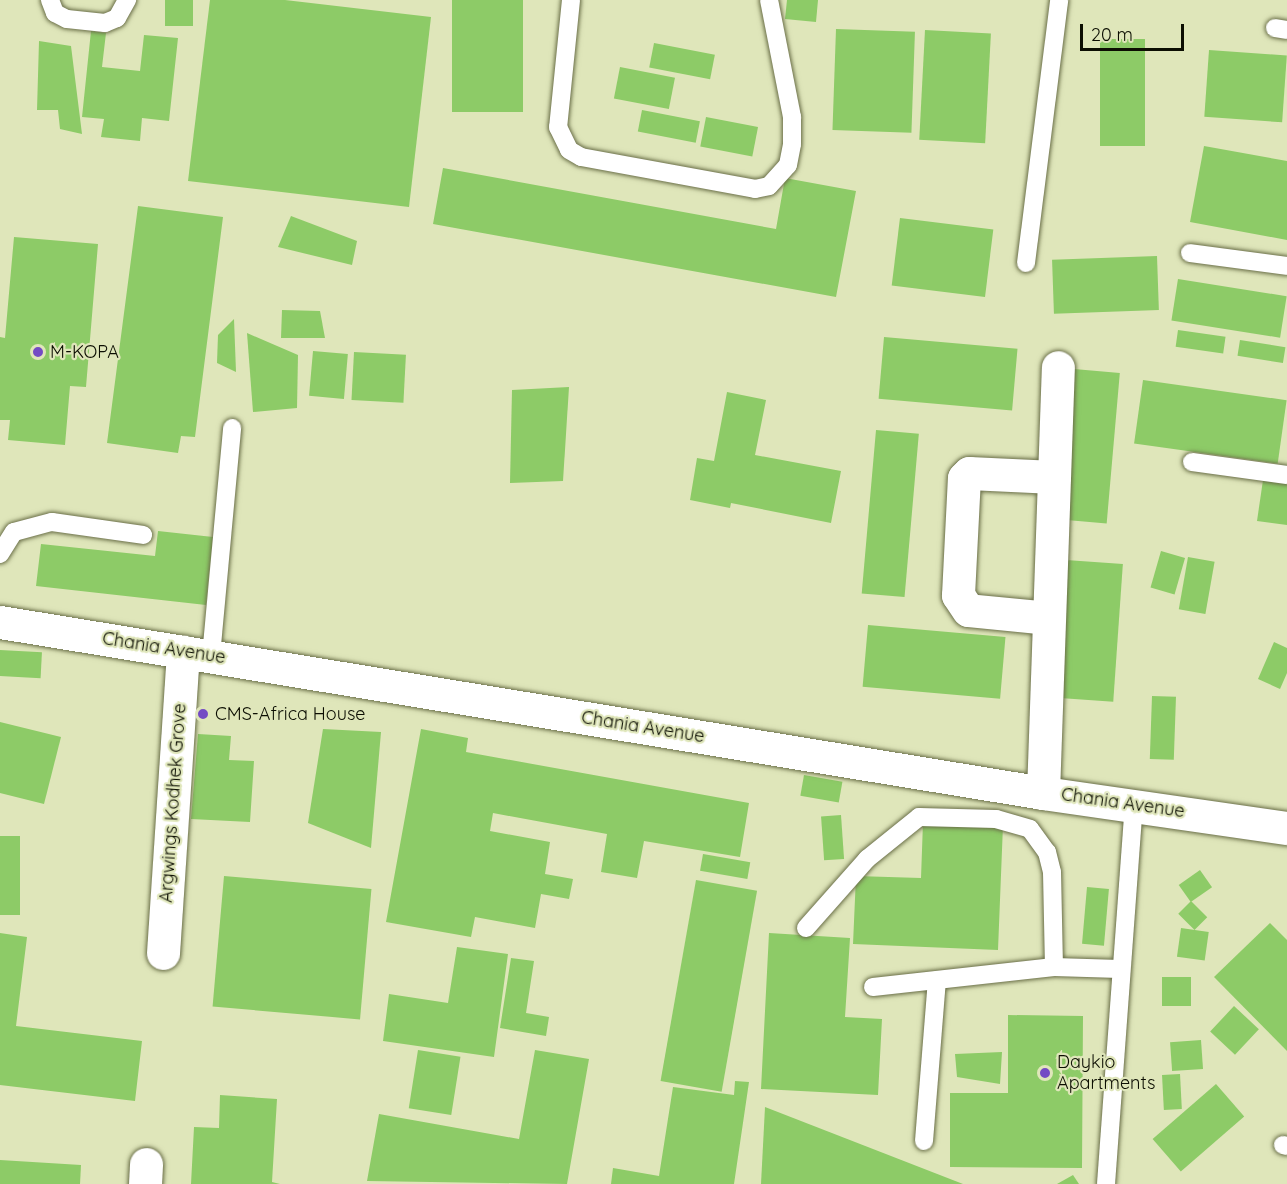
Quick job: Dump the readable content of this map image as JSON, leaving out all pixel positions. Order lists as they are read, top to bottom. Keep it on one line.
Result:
{"streets":{"street":["Chania Avenue","Argwings Kodhek Grove"]},"crossings":[["Chania Avenue","Argwings Kodhek Grove"]],"places":["M-KOPA","CMS-Africa House","Daykio Apartments"],"scale_bar":"20 m"}
